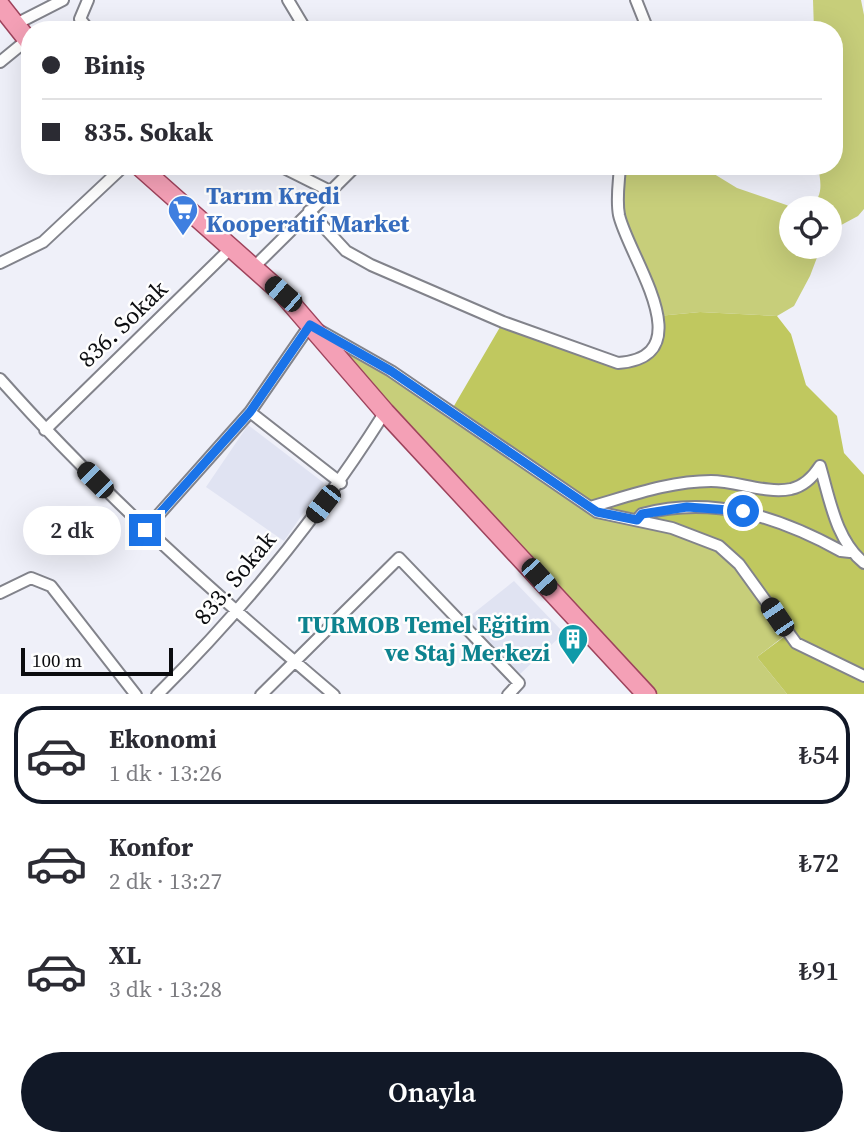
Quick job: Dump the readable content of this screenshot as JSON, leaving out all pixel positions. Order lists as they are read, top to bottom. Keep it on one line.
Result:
{"streets":{"street":["836. Sokak","833. Sokak"]},"places":{"supermarket":["Tarım Kredi Kooperatif Market"],"building":["TURMOB Temel Eğitim ve Staj Merkezi"]},"scale_bar":"100 m","page":{"banner":["Biniş","835. Sokak"],"bubble":"2 dk","scale":"100 m","list":[{"name":"Ekonomi","note":"1 dk · 13:26","value":"₺54"},{"name":"Konfor","note":"2 dk · 13:27","value":"₺72"},{"name":"XL","note":"3 dk · 13:28","value":"₺91"}],"buttons":"Onayla"}}
